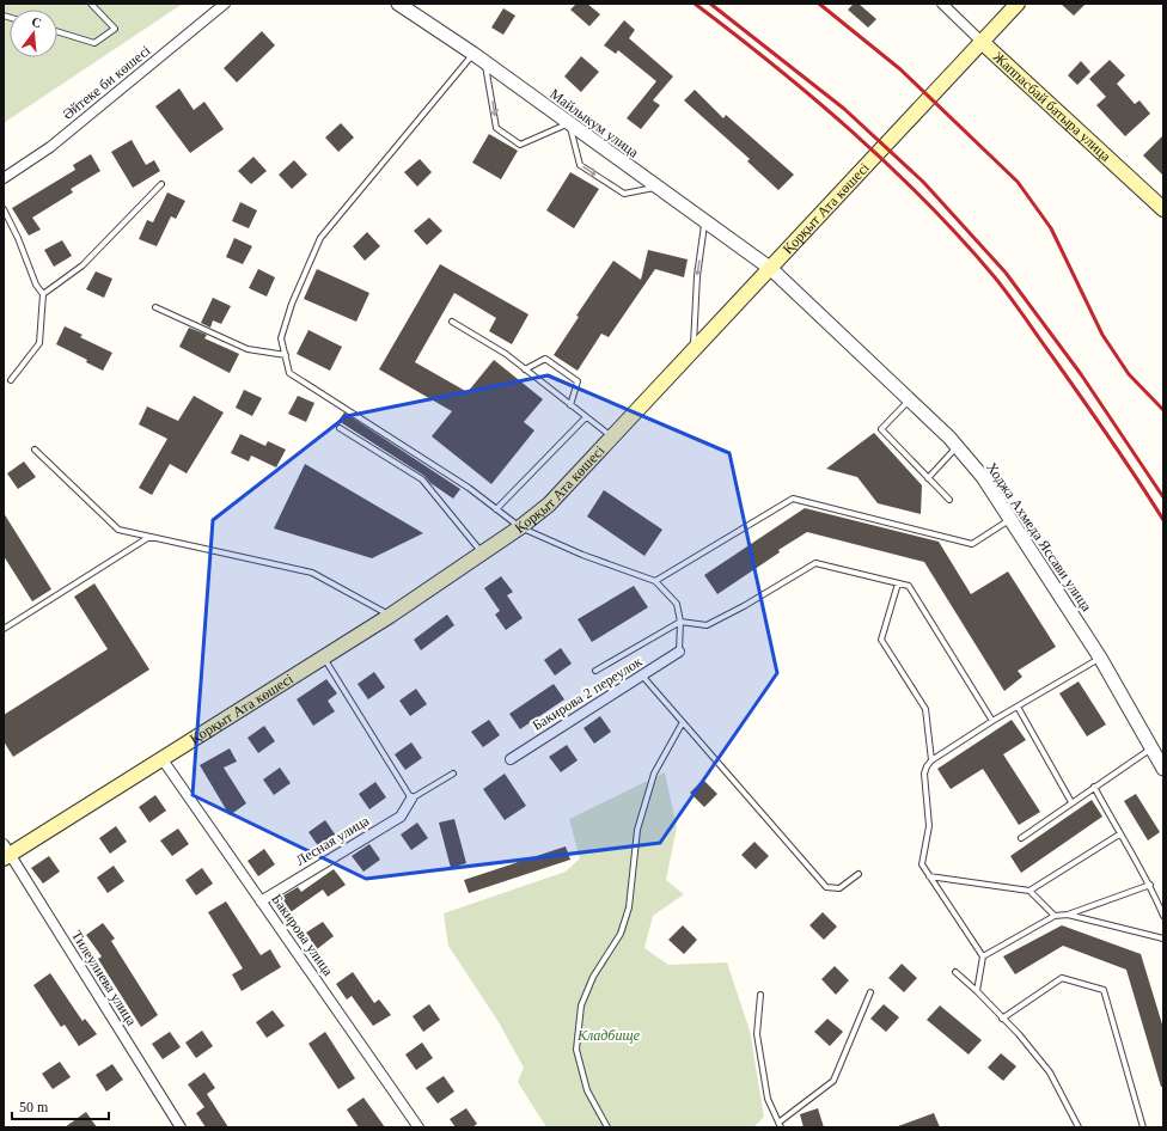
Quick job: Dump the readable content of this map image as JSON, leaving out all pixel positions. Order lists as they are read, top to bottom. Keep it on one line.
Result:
{"streets":{"main road":["Жаппасбай батыра улица","Қорқыт Ата көшесі"],"street":["Әйтеке би көшесі","Майлыкум улица","Ходжа Ахмеда Яссави улица","Бакирова 2 переулок","Лесная улица","Бакирова улица","Тилеулиева улица"]},"crossings":[["Жаппасбай батыра улица","Қорқыт Ата көшесі"],["Майлыкум улица","Қорқыт Ата көшесі"],["Майлыкум улица","Ходжа Ахмеда Яссави улица"],["Қорқыт Ата көшесі","Ходжа Ахмеда Яссави улица"],["Қорқыт Ата көшесі","Бакирова улица"],["Қорқыт Ата көшесі","Тилеулиева улица"],["Лесная улица","Бакирова улица"]],"parks":["Кладбище"],"scale_bar":"50 m","north":"top"}
